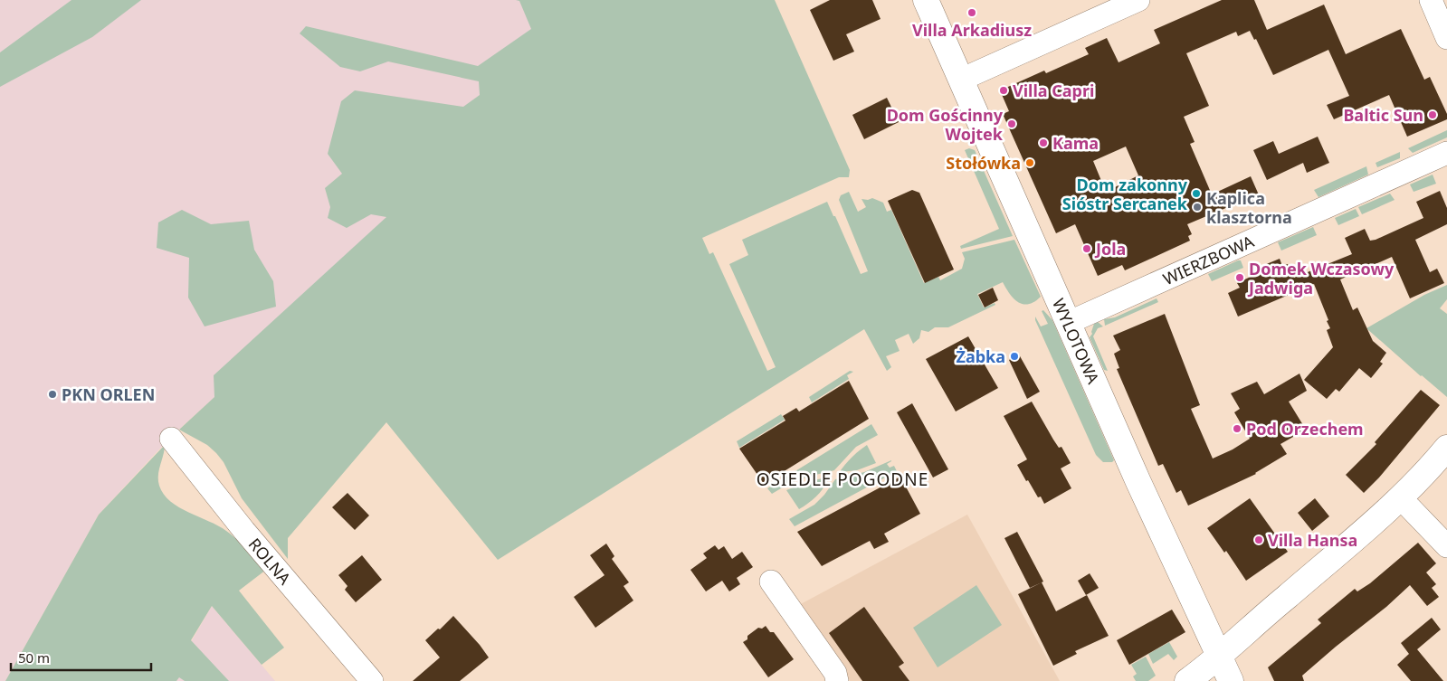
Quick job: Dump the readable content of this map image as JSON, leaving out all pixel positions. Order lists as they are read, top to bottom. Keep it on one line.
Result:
{"streets":{"street":["WIERZBOWA","WYLOTOWA","ROLNA"]},"crossings":[["WIERZBOWA","WYLOTOWA"]],"districts":["OSIEDLE POGODNE"],"places":["Villa Arkadiusz","Villa Capri","Baltic Sun","Dom Gościnny Wojtek","Kama","Stołówka","Dom zakonny Sióstr Sercanek","Kaplica klasztorna","Jola","Domek Wczasowy Jadwiga","Żabka","PKN ORLEN","Pod Orzechem","Villa Hansa"],"scale_bar":"50 m"}
